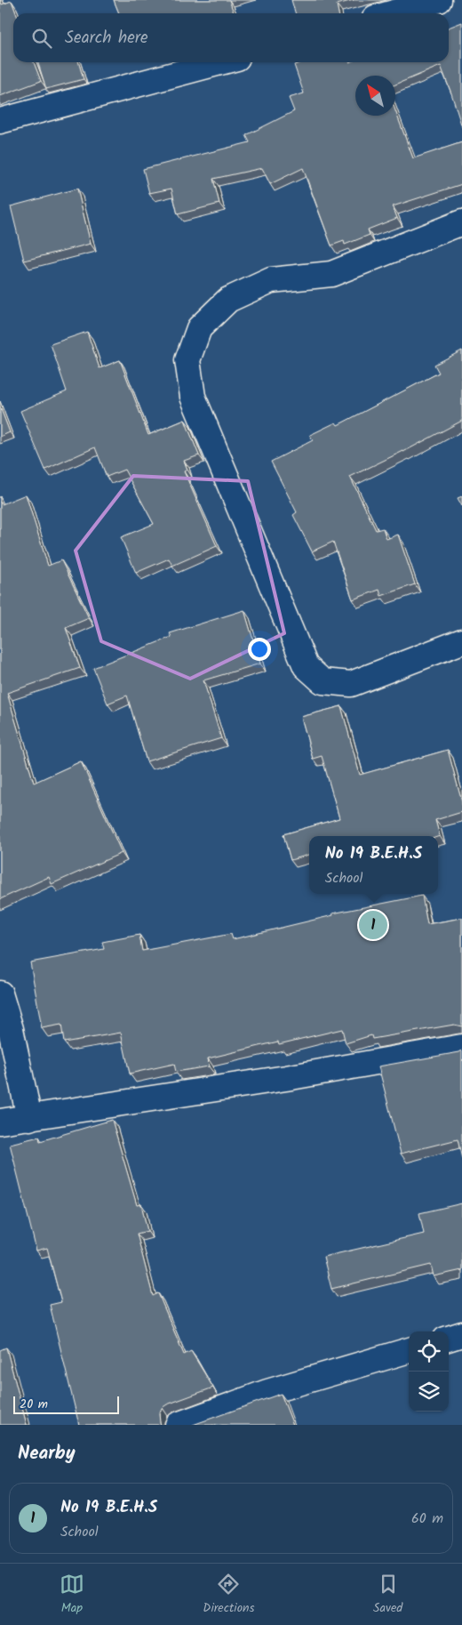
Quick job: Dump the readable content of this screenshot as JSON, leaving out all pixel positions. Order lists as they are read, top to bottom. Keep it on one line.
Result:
{"scale_bar":"20 m","north":"top left","page":{"search":"Search here","popup":["No 19 B.E.H.S","School"],"pins":"1","scale":"20 m","heading":"Nearby","list":[{"mark":"1","name":"No 19 B.E.H.S","note":"School","value":"60 m"}],"nav":["Map","Directions","Saved"]}}
